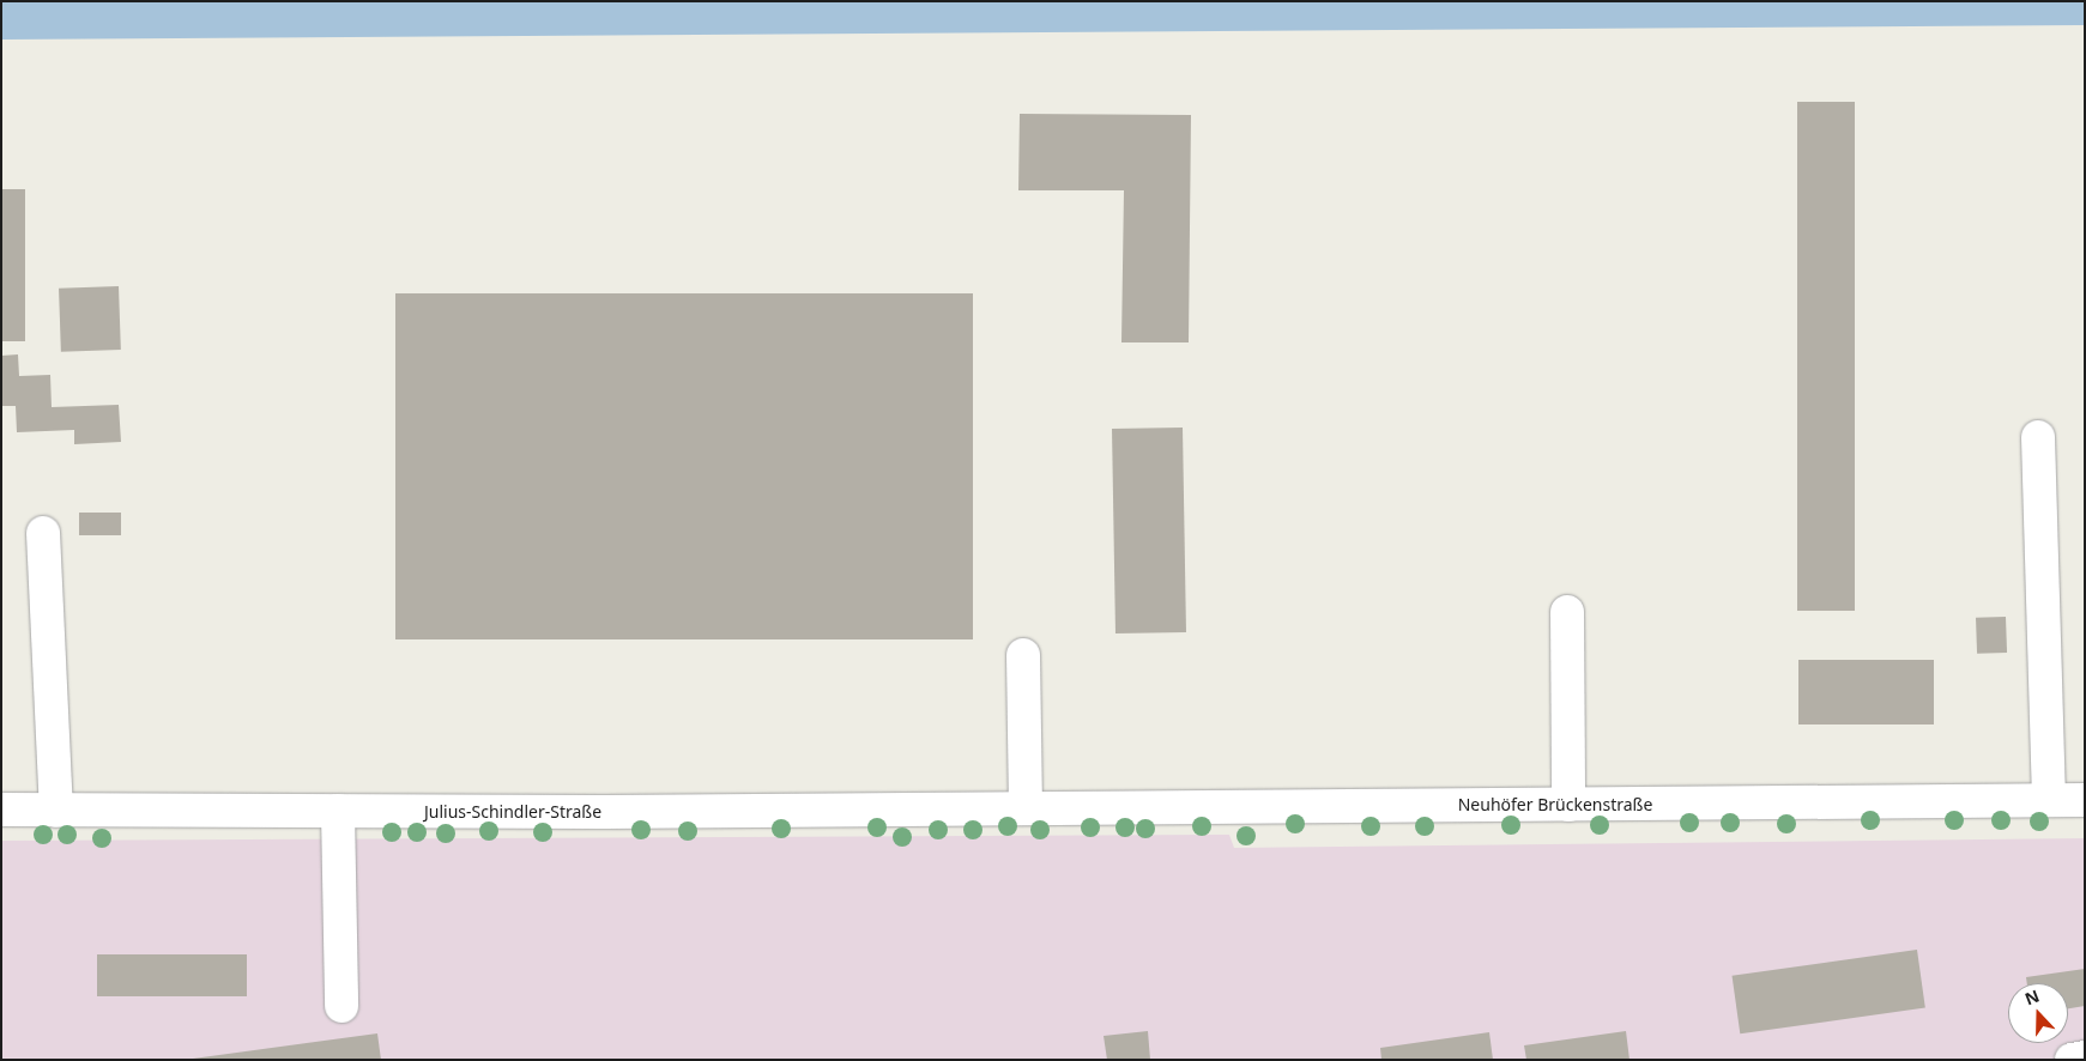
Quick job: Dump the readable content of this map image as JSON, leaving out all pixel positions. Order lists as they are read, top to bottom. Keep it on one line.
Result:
{"streets":{"street":["Neuhöfer Brückenstraße","Julius-Schindler-Straße"]},"crossings":[["Neuhöfer Brückenstraße","Julius-Schindler-Straße"]],"north":"top"}
